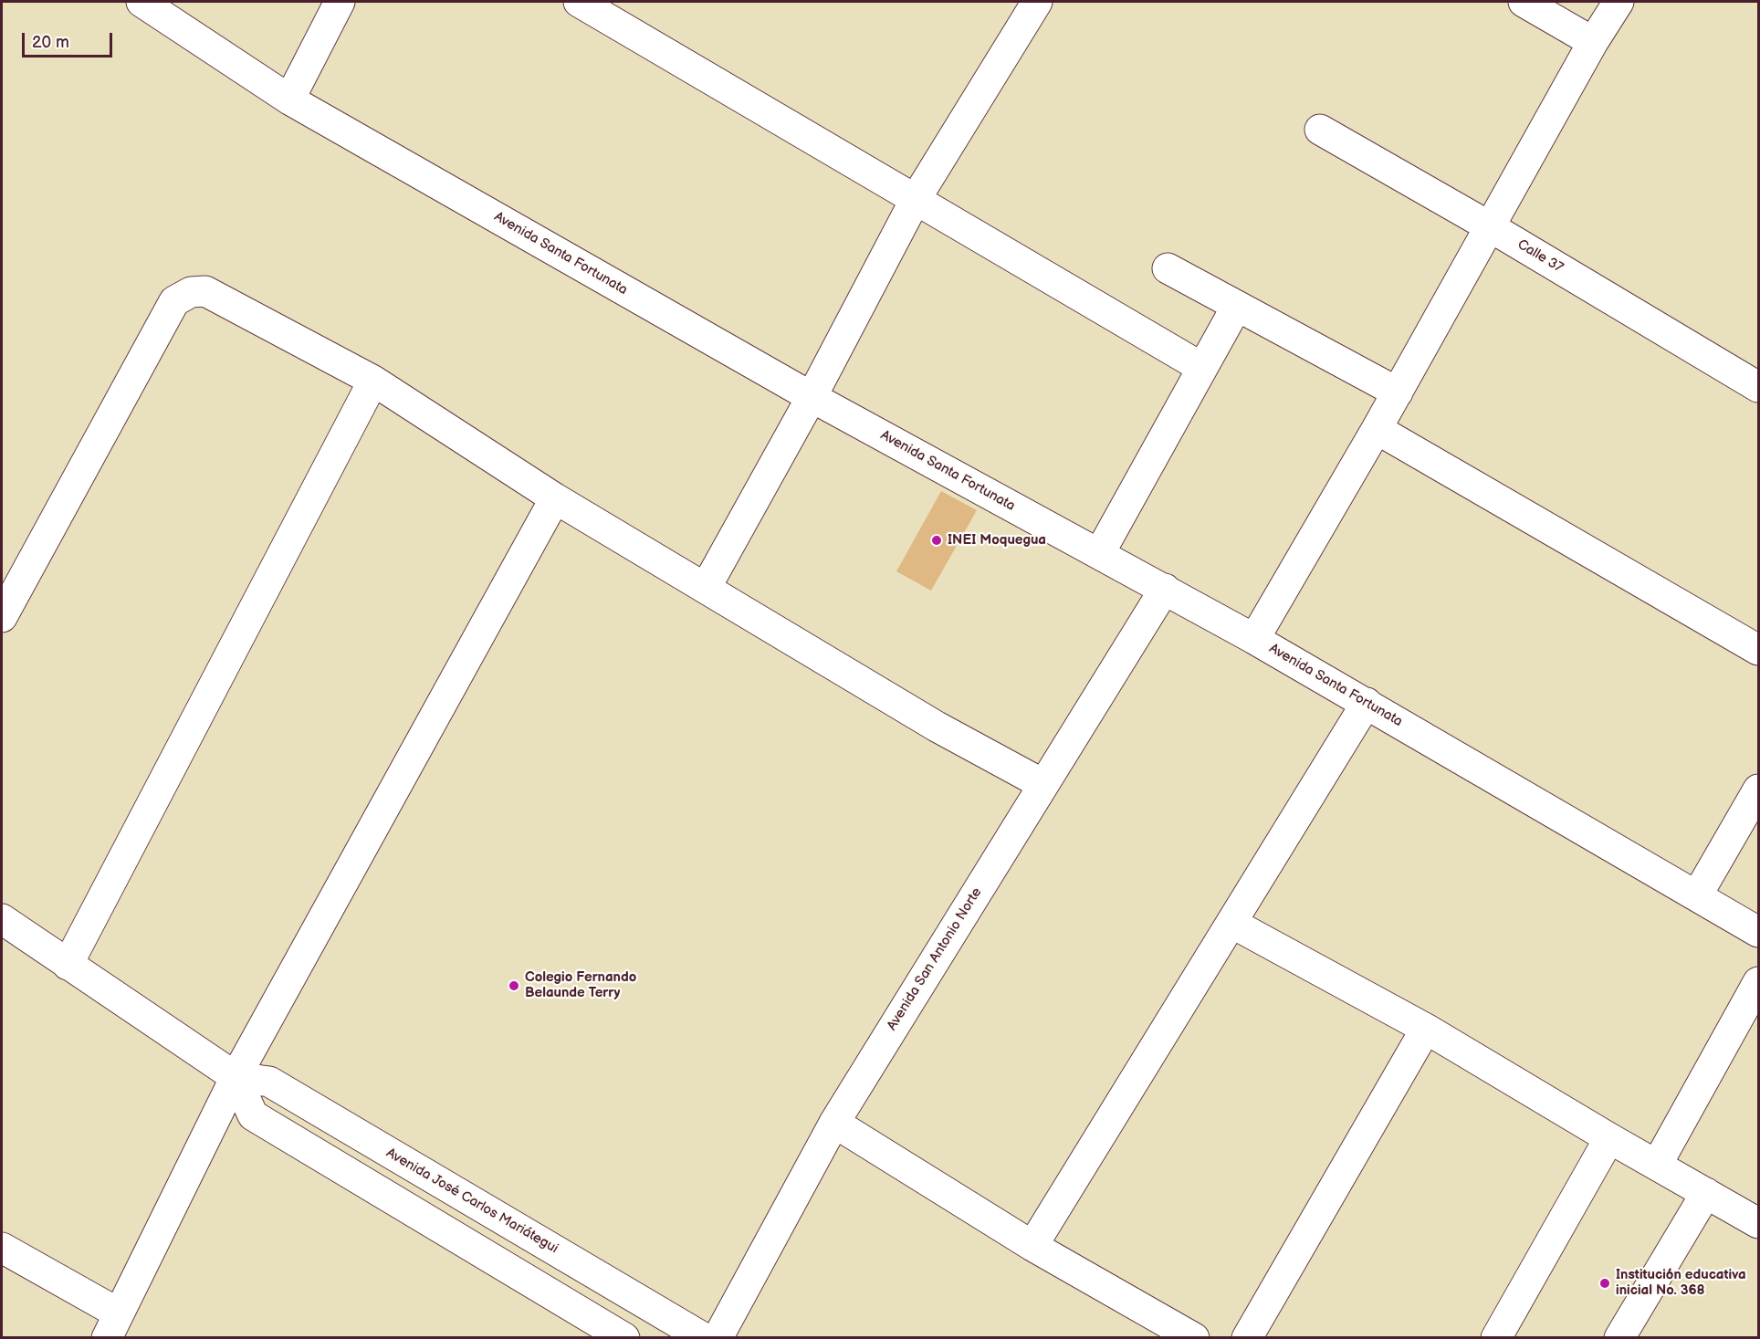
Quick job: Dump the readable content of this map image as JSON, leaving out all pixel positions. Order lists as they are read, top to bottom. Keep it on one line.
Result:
{"streets":{"street":["Avenida Santa Fortunata","Calle 37","Avenida San Antonio Norte","Avenida José Carlos Mariátegui"]},"crossings":[["Avenida Santa Fortunata","Avenida San Antonio Norte"]],"places":["INEI Moquegua","Colegio Fernando Belaunde Terry","Institución educativa inicial No. 368"],"scale_bar":"20 m"}
